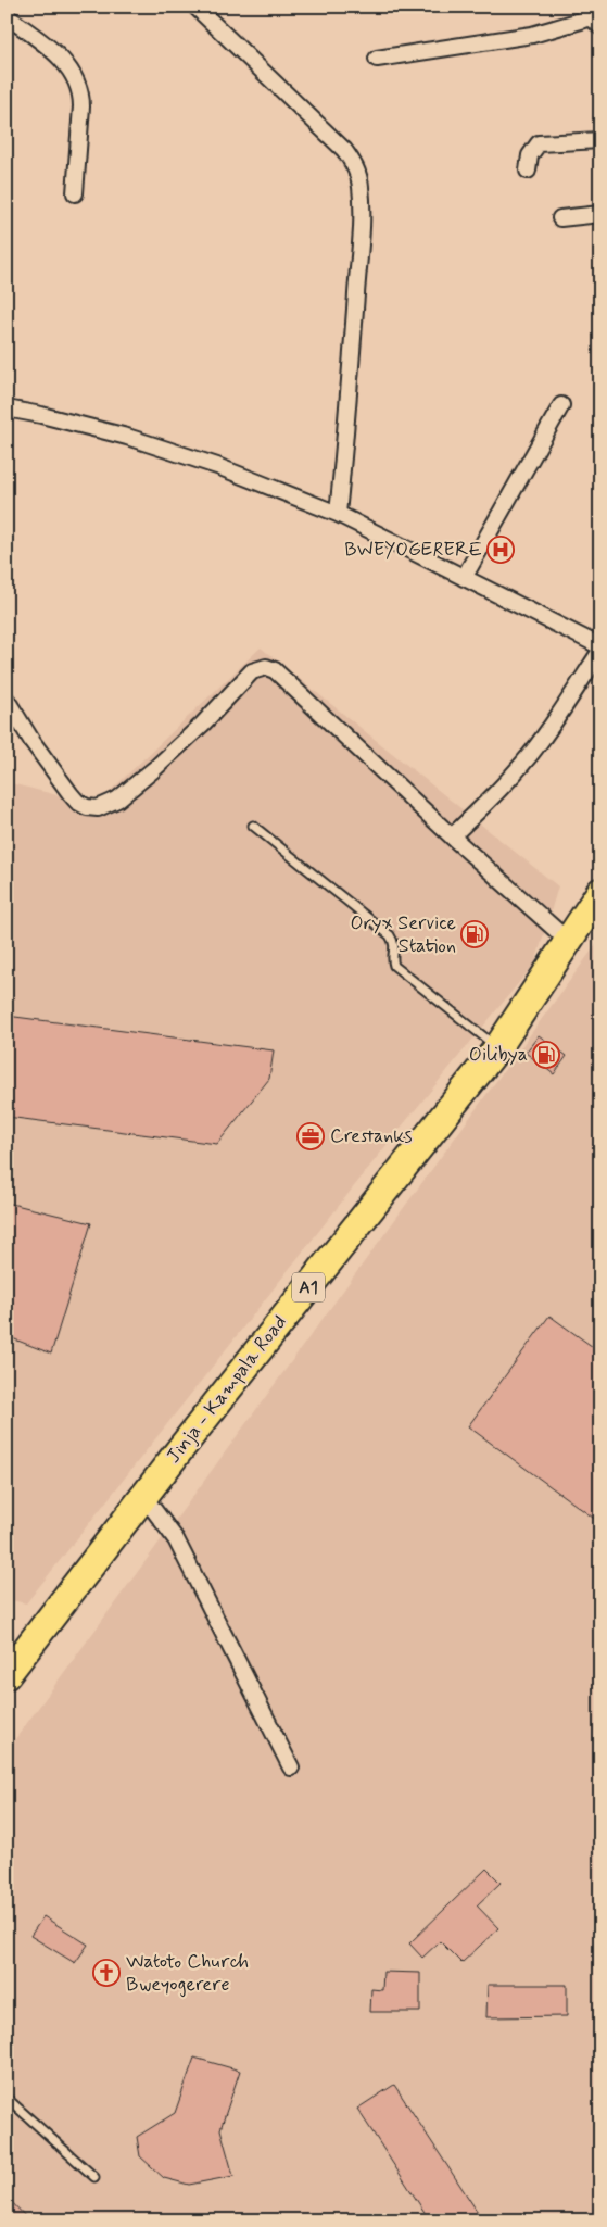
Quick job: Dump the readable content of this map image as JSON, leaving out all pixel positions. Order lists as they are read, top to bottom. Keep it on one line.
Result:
{"streets":{"highway":["A1","Jinja - Kampala Road"]},"places":{"hospital":["BWEYOGERERE"],"fuel station":["Oryx Service Station","Oilibya"],"office":["Crestanks"],"church":["Watoto Church Bweyogerere"]}}
